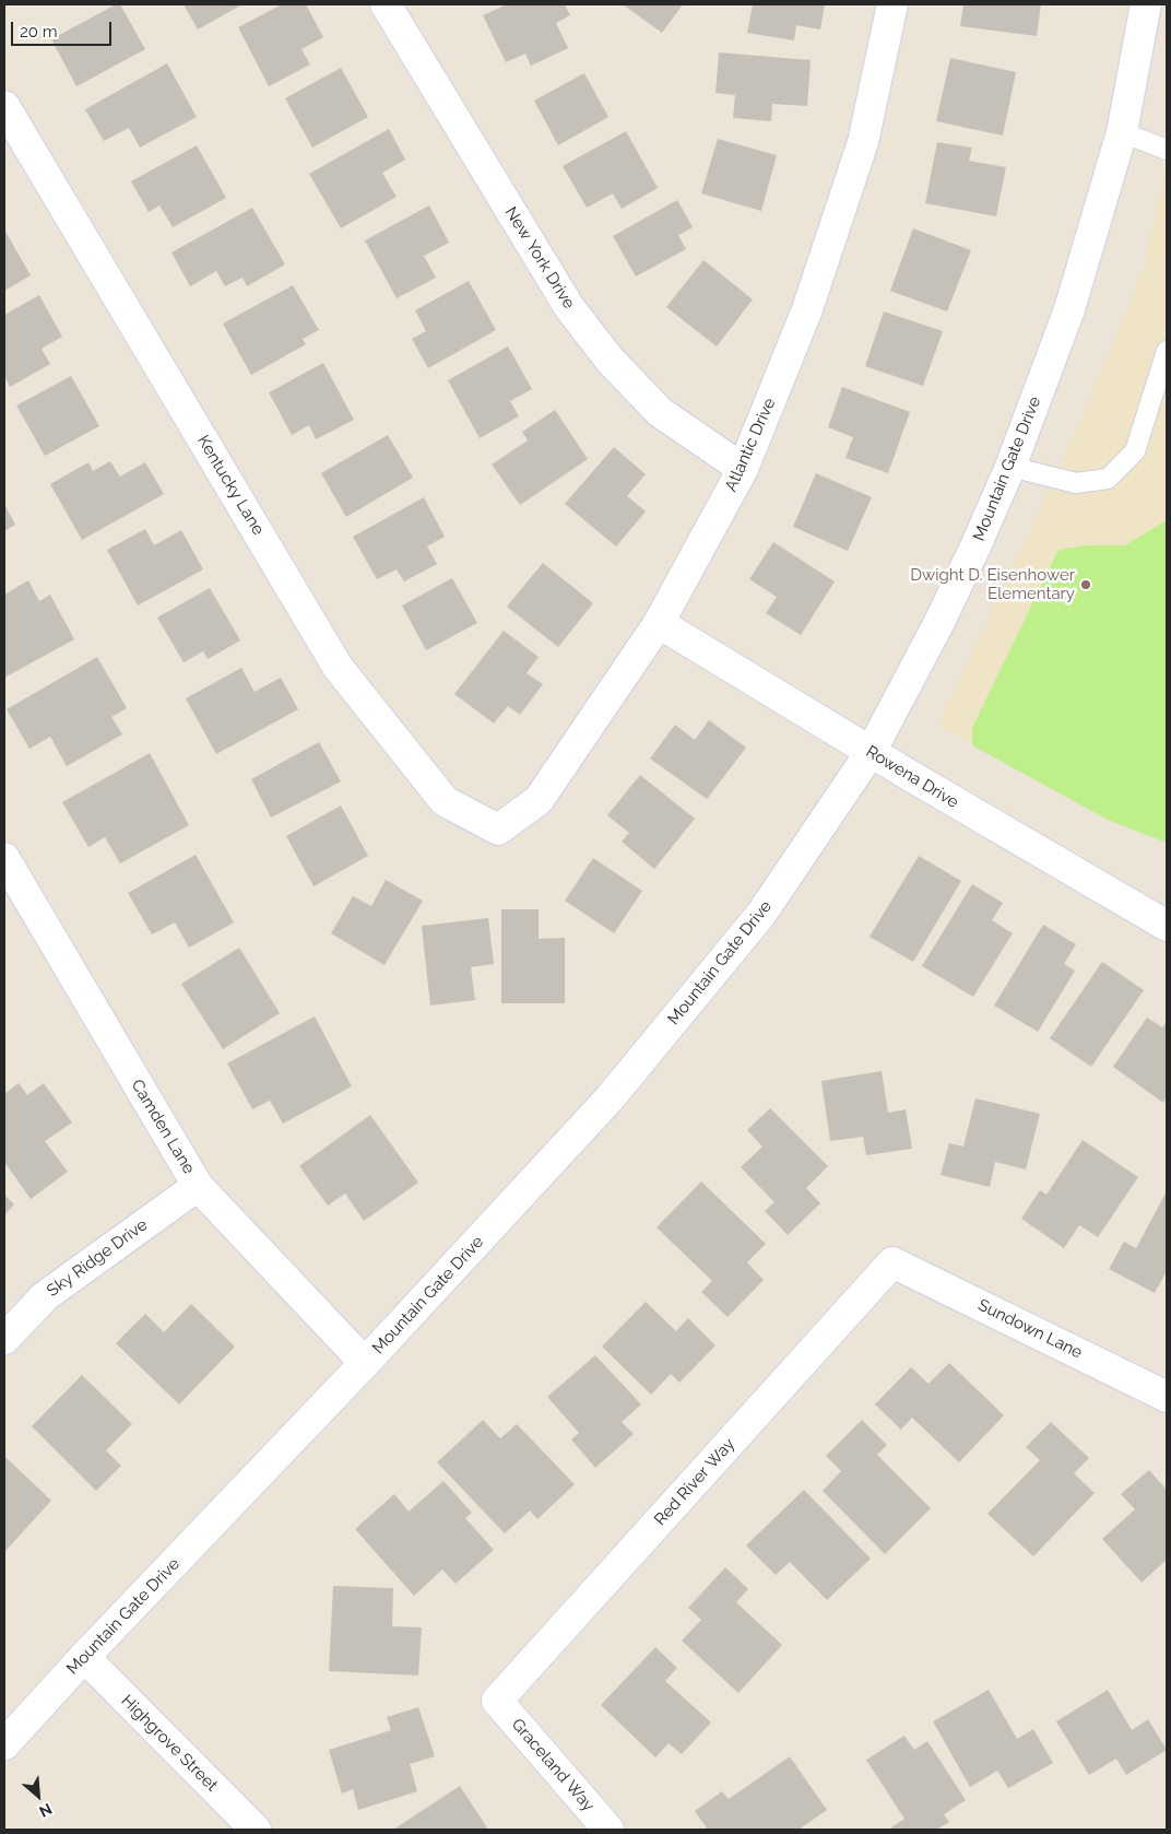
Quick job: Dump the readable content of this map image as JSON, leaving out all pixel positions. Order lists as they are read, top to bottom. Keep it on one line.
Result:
{"streets":{"street":["New York Drive","Atlantic Drive","Mountain Gate Drive","Kentucky Lane","Rowena Drive","Camden Lane","Sky Ridge Drive","Sundown Lane","Red River Way","Highgrove Street","Graceland Way"]},"crossings":[["New York Drive","Atlantic Drive"],["Atlantic Drive","Kentucky Lane"],["Atlantic Drive","Rowena Drive"],["Mountain Gate Drive","Rowena Drive"],["Mountain Gate Drive","Camden Lane"],["Mountain Gate Drive","Highgrove Street"],["Camden Lane","Sky Ridge Drive"],["Sundown Lane","Red River Way"],["Red River Way","Graceland Way"]],"places":["Dwight D. Eisenhower Elementary"],"scale_bar":"20 m","north":"bottom right"}
